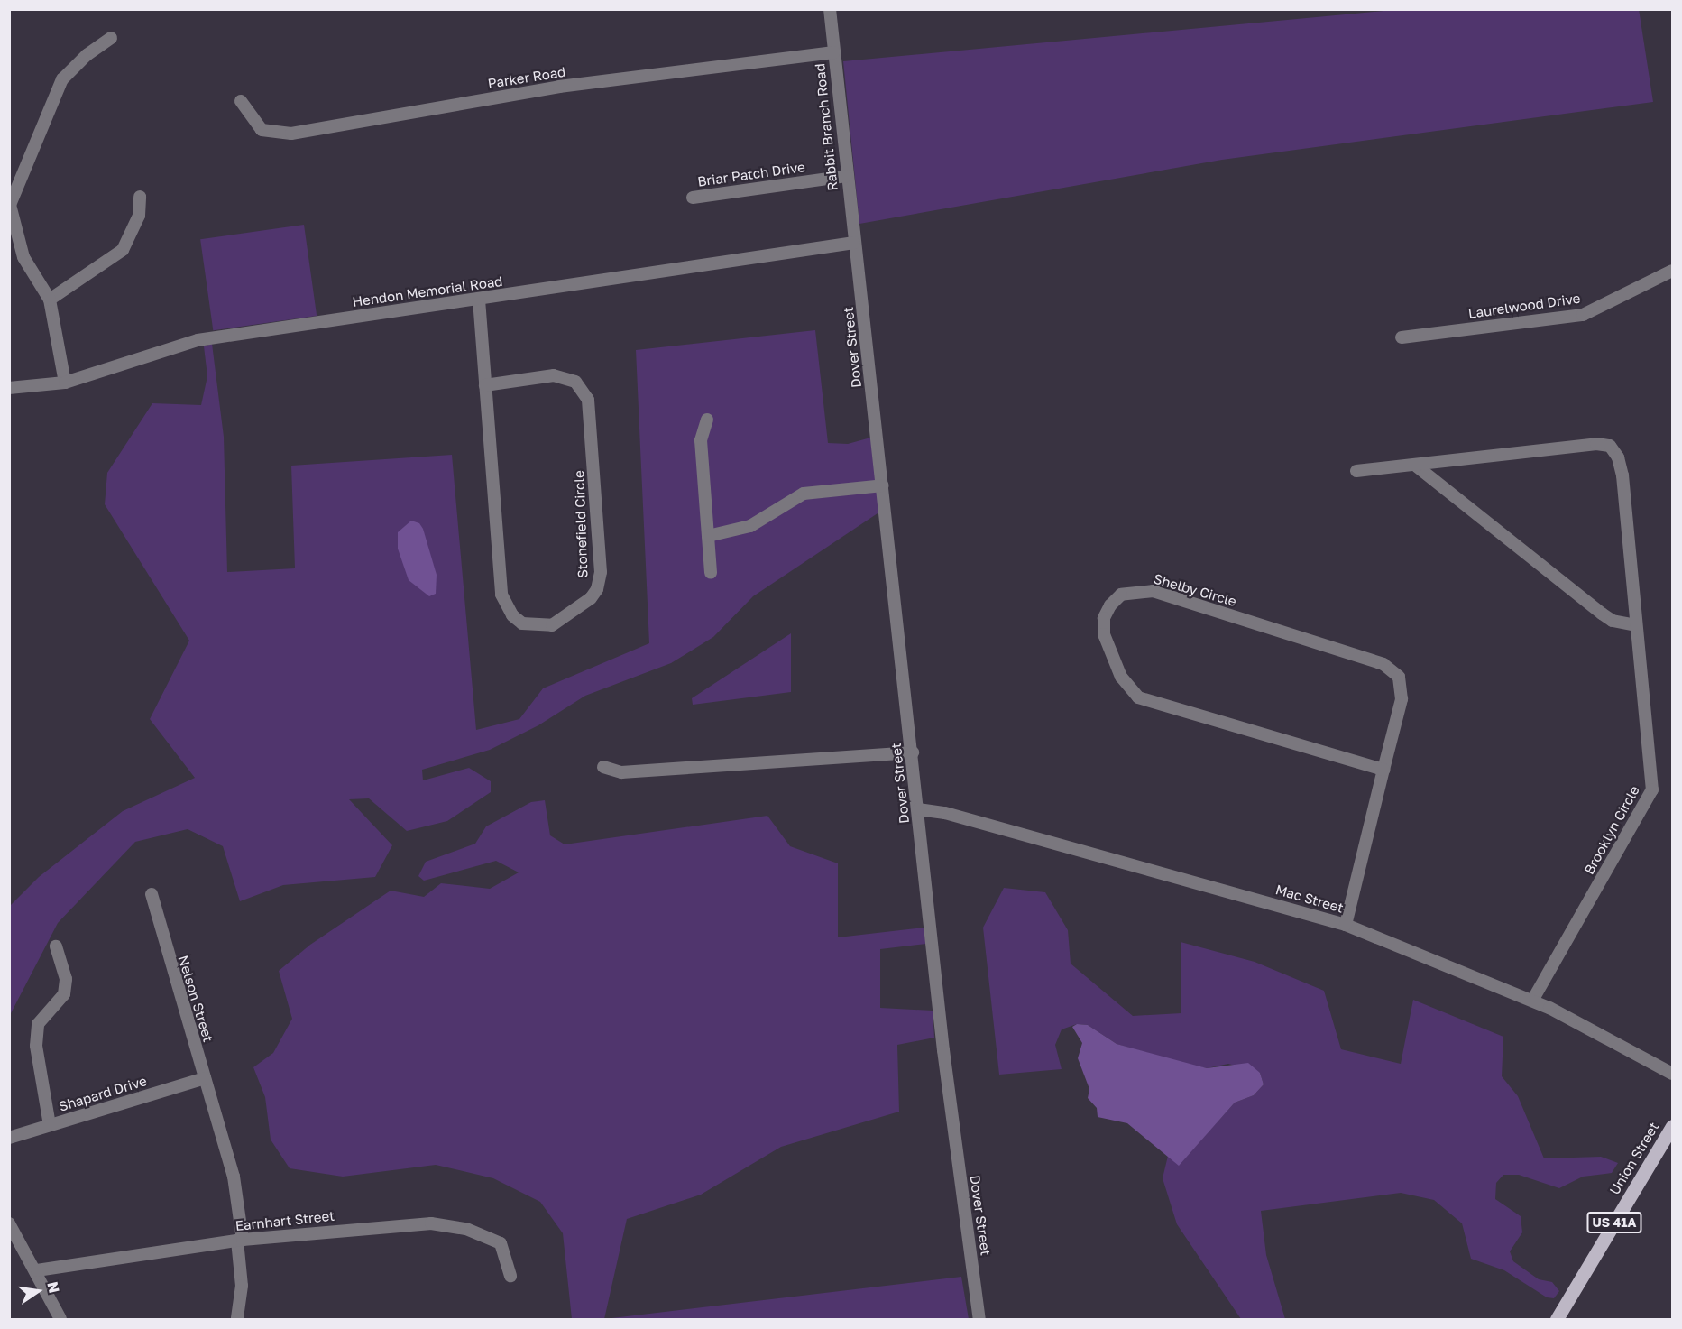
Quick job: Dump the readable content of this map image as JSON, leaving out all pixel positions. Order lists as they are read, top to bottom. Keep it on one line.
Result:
{"streets":{"main road":["Union Street","US 41A"],"street":["Parker Road","Rabbit Branch Road","Briar Patch Drive","Hendon Memorial Road","Laurelwood Drive","Dover Street","Stonefield Circle","Shelby Circle","Brooklyn Circle","Mac Street","Nelson Street","Shapard Drive","Earnhart Street"]},"crossings":[["Parker Road","Rabbit Branch Road"],["Rabbit Branch Road","Briar Patch Drive"],["Rabbit Branch Road","Hendon Memorial Road"],["Rabbit Branch Road","Dover Street"],["Hendon Memorial Road","Dover Street"],["Hendon Memorial Road","Stonefield Circle"],["Dover Street","Mac Street"],["Shelby Circle","Mac Street"],["Brooklyn Circle","Mac Street"],["Nelson Street","Shapard Drive"],["Nelson Street","Earnhart Street"]],"north":"right"}
